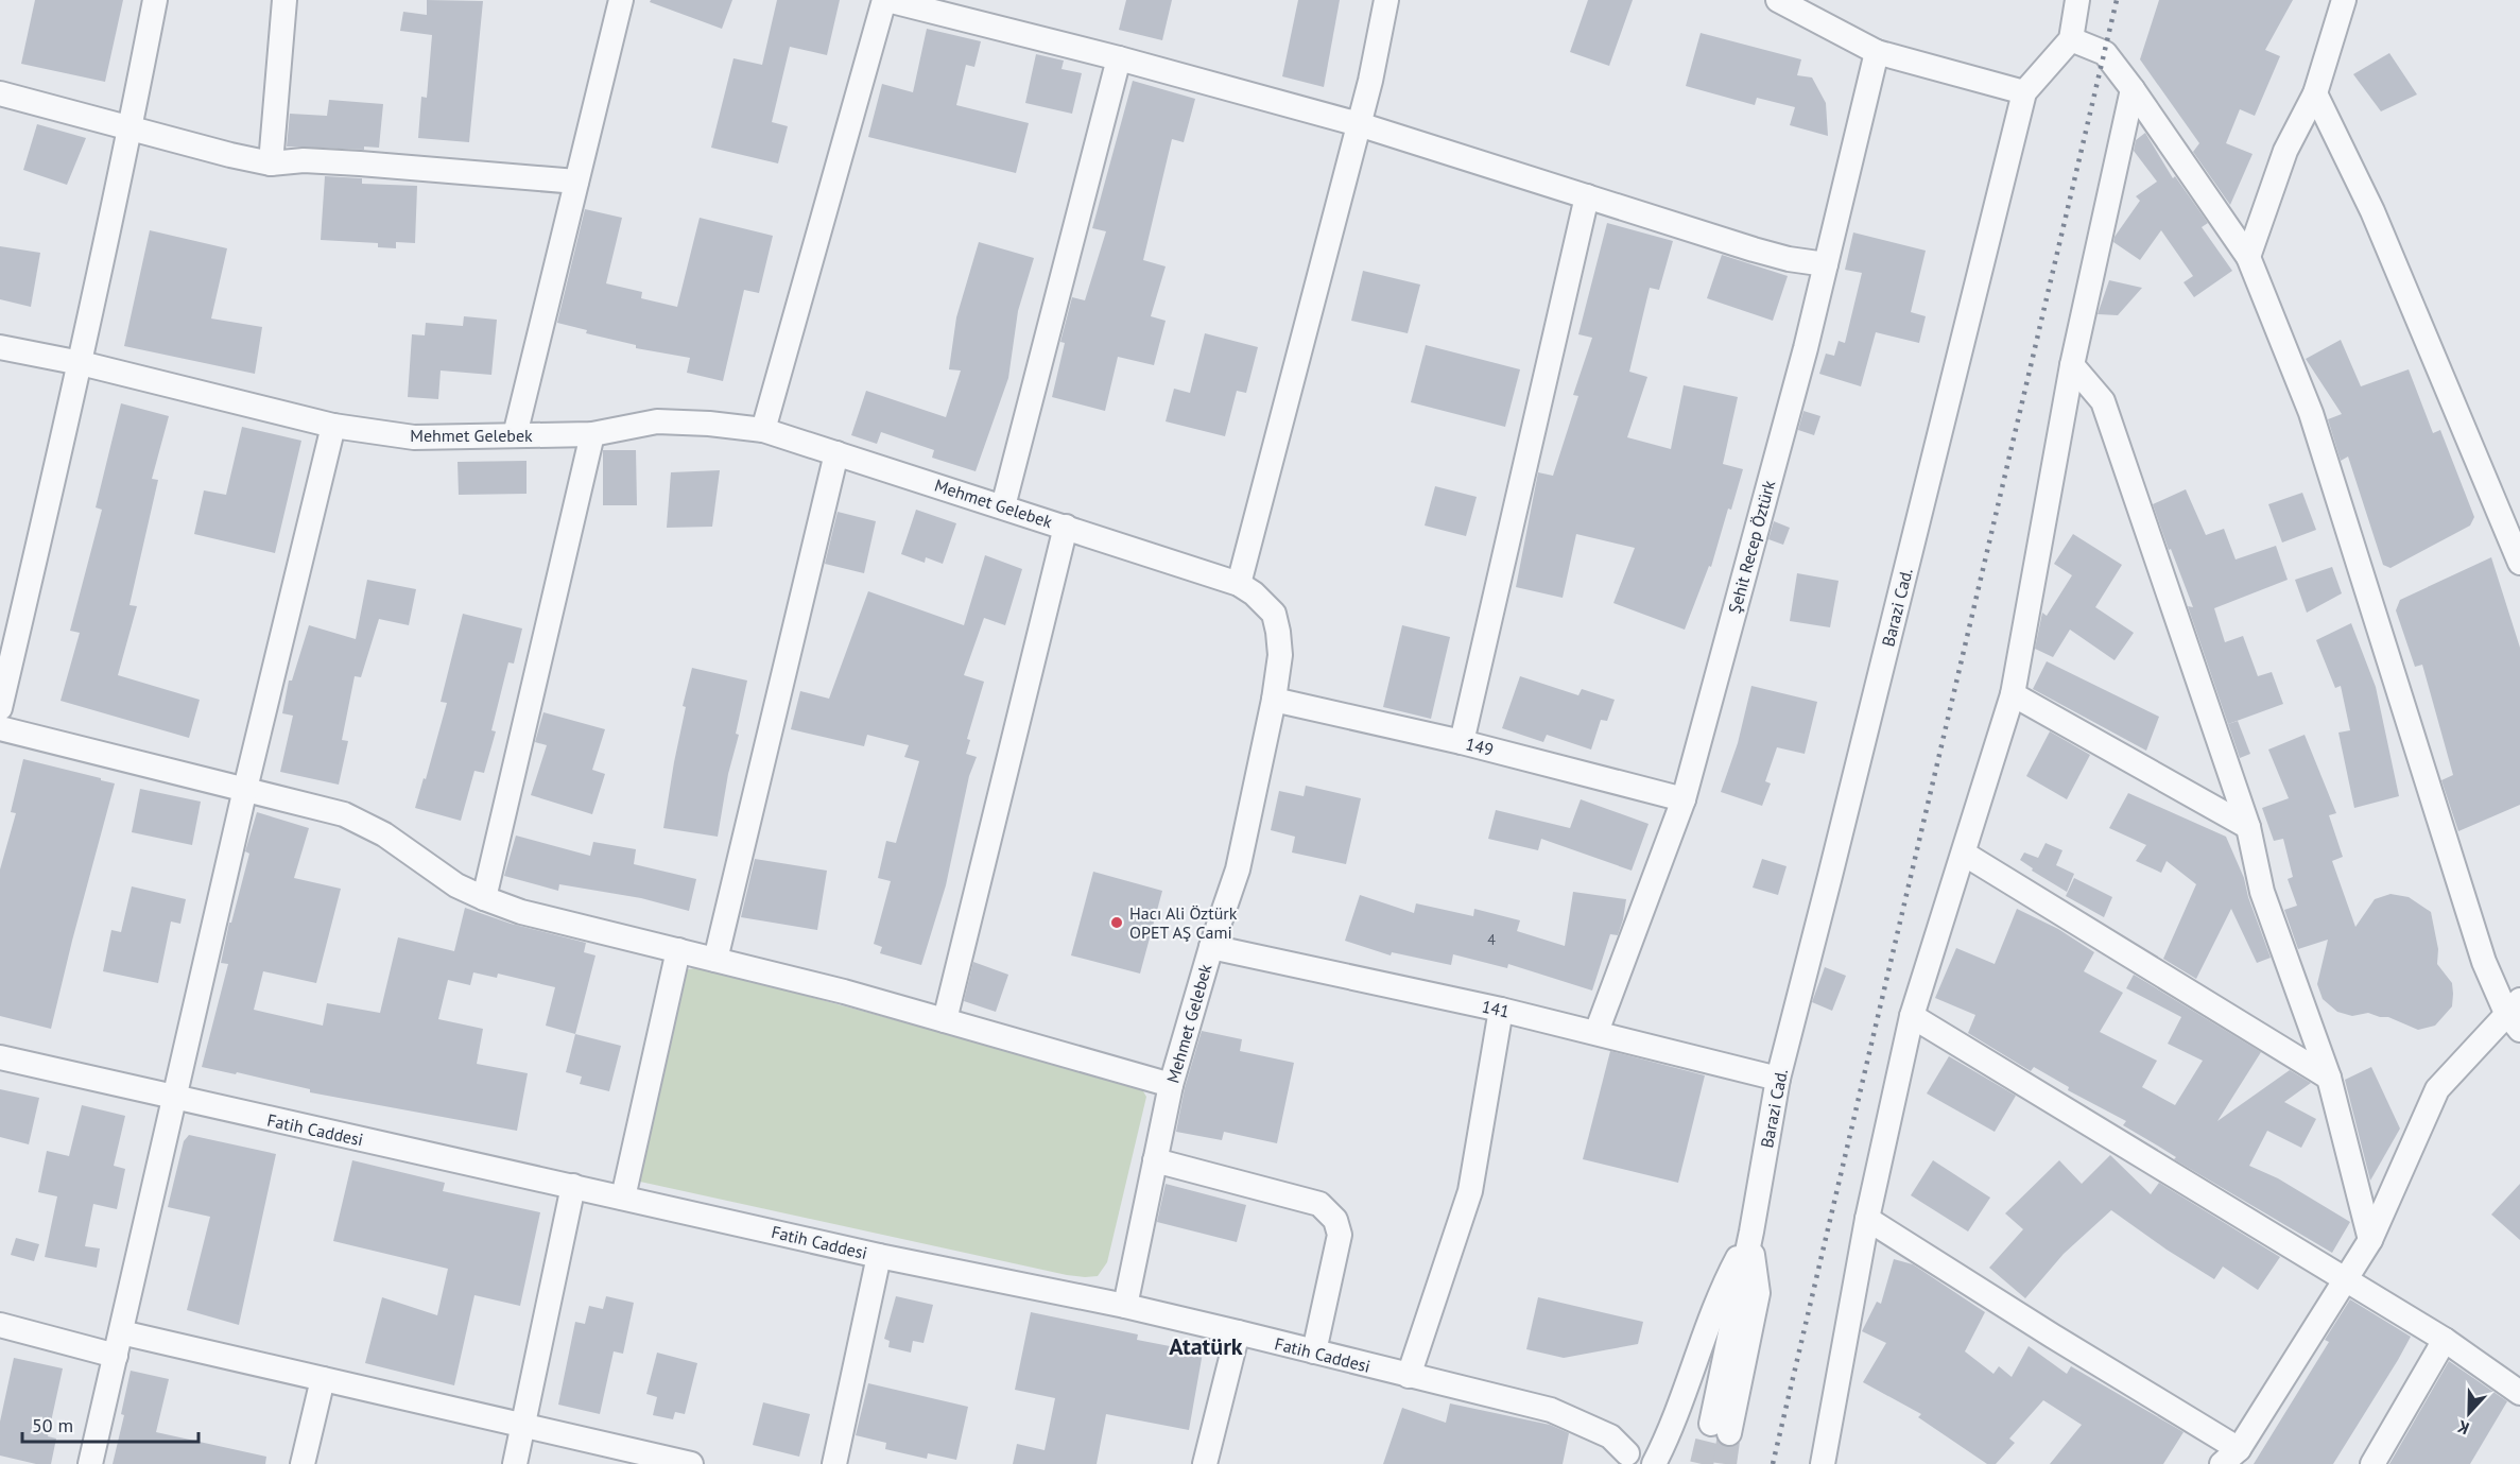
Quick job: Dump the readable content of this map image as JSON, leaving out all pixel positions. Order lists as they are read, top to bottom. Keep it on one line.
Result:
{"streets":{"street":["Mehmet Gelebek","Şehit Recep Öztürk","Barazi Cad.","149","141","Fatih Caddesi"]},"crossings":[["Mehmet Gelebek","149"],["Mehmet Gelebek","141"],["Mehmet Gelebek","Fatih Caddesi"],["Şehit Recep Öztürk","149"],["Şehit Recep Öztürk","141"],["Barazi Cad.","141"]],"districts":["Atatürk"],"places":["Hacı Ali Öztürk OPET AŞ Cami"],"house_numbers":["4"],"scale_bar":"50 m","north":"bottom"}
